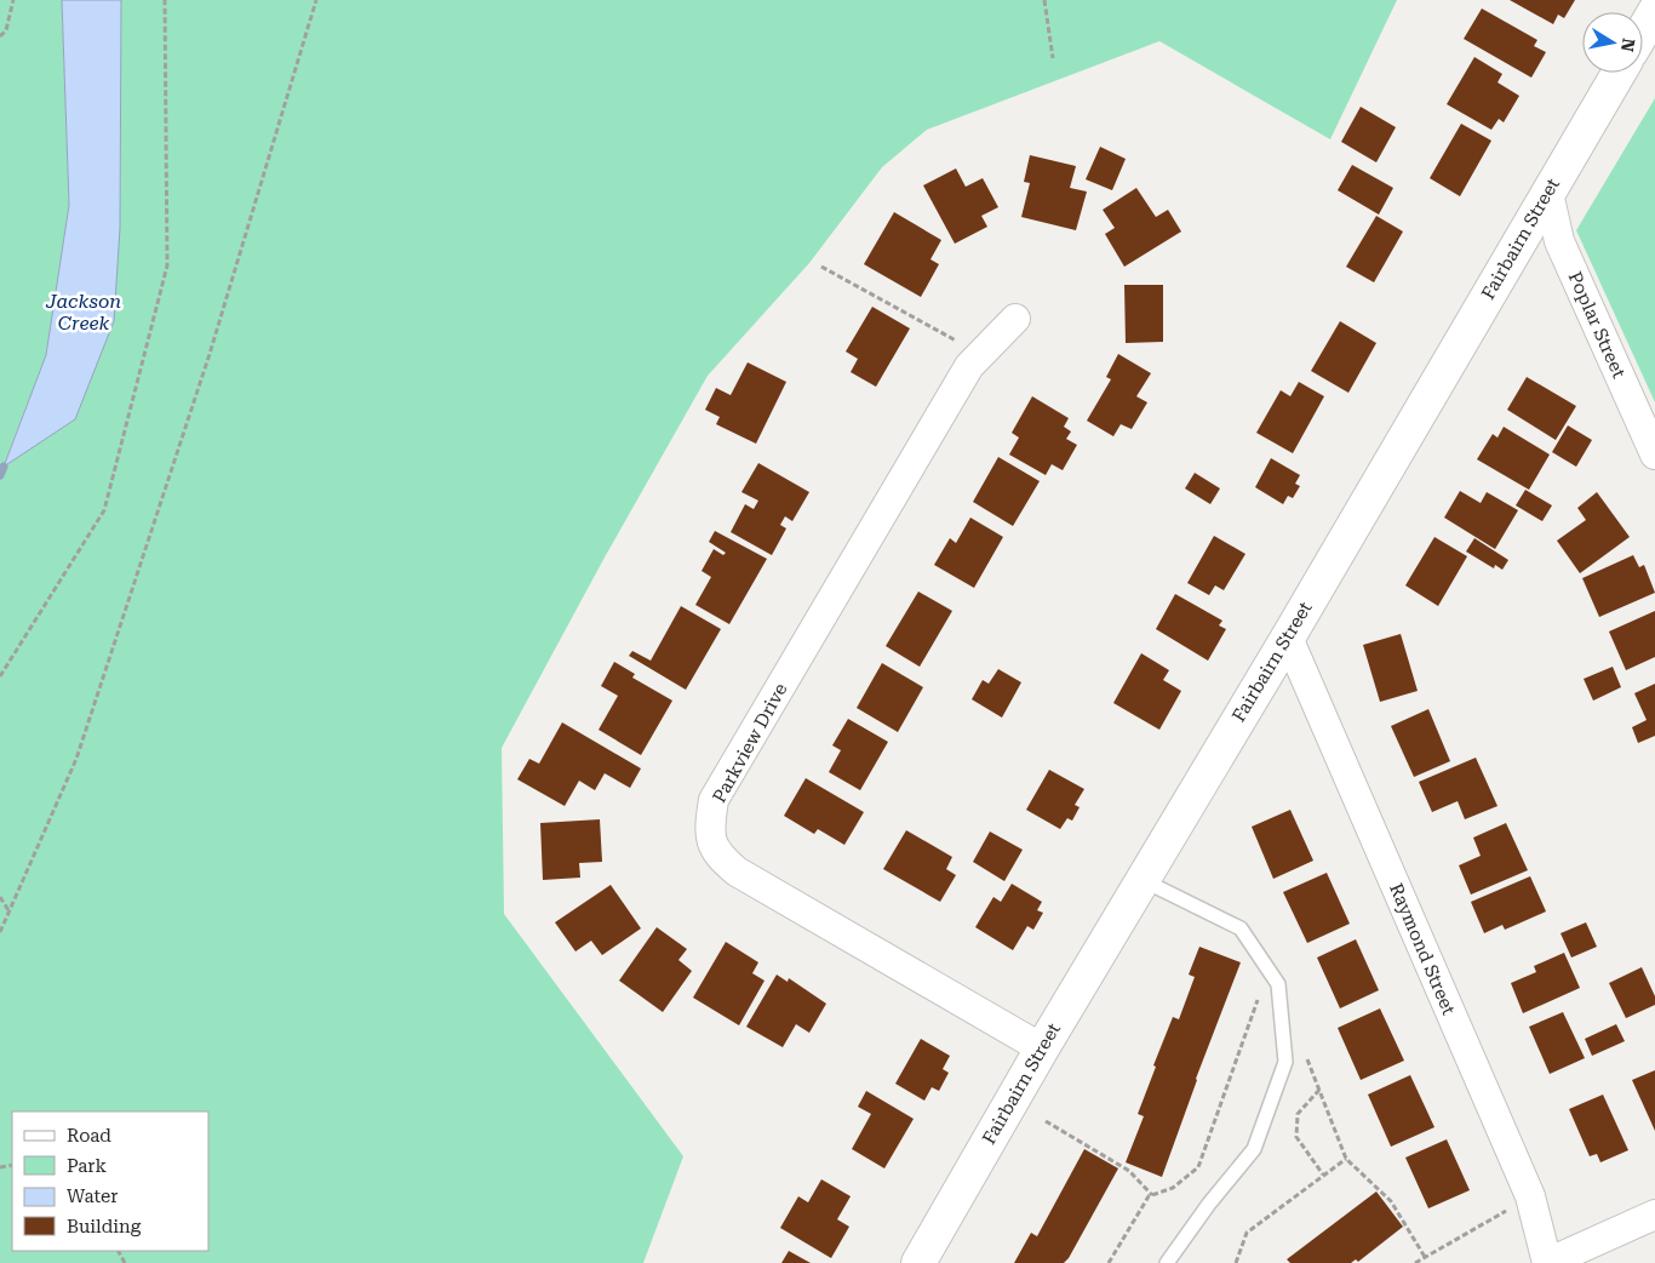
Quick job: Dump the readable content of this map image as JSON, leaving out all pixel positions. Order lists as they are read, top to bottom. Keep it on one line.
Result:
{"streets":{"main road":["Fairbairn Street"],"street":["Poplar Street","Parkview Drive","Raymond Street"]},"crossings":[["Fairbairn Street","Poplar Street"],["Fairbairn Street","Parkview Drive"],["Fairbairn Street","Raymond Street"]],"water":["Jackson Creek"],"legend":["Road","Park","Water","Building"],"north":"right"}
